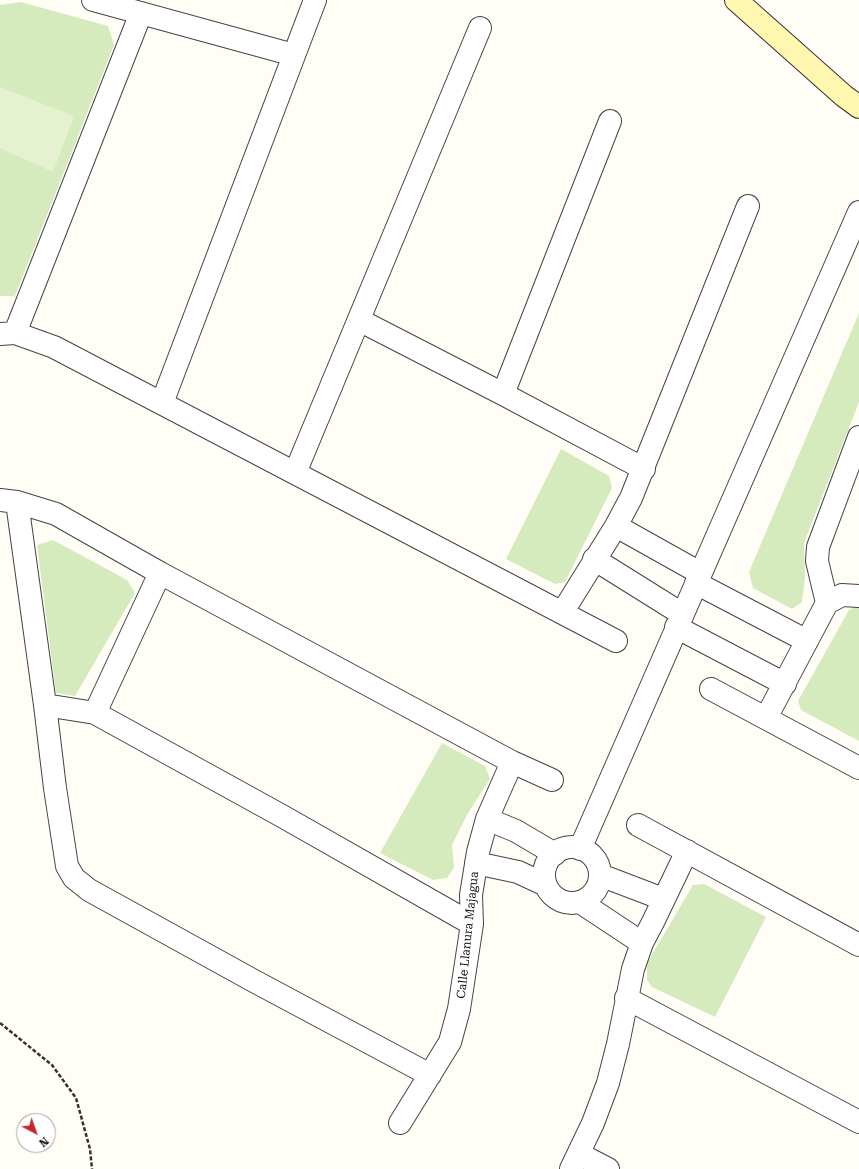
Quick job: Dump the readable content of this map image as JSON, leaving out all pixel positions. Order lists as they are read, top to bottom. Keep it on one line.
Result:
{"streets":{"street":["Calle Llanura Majagua"]},"north":"bottom right"}
